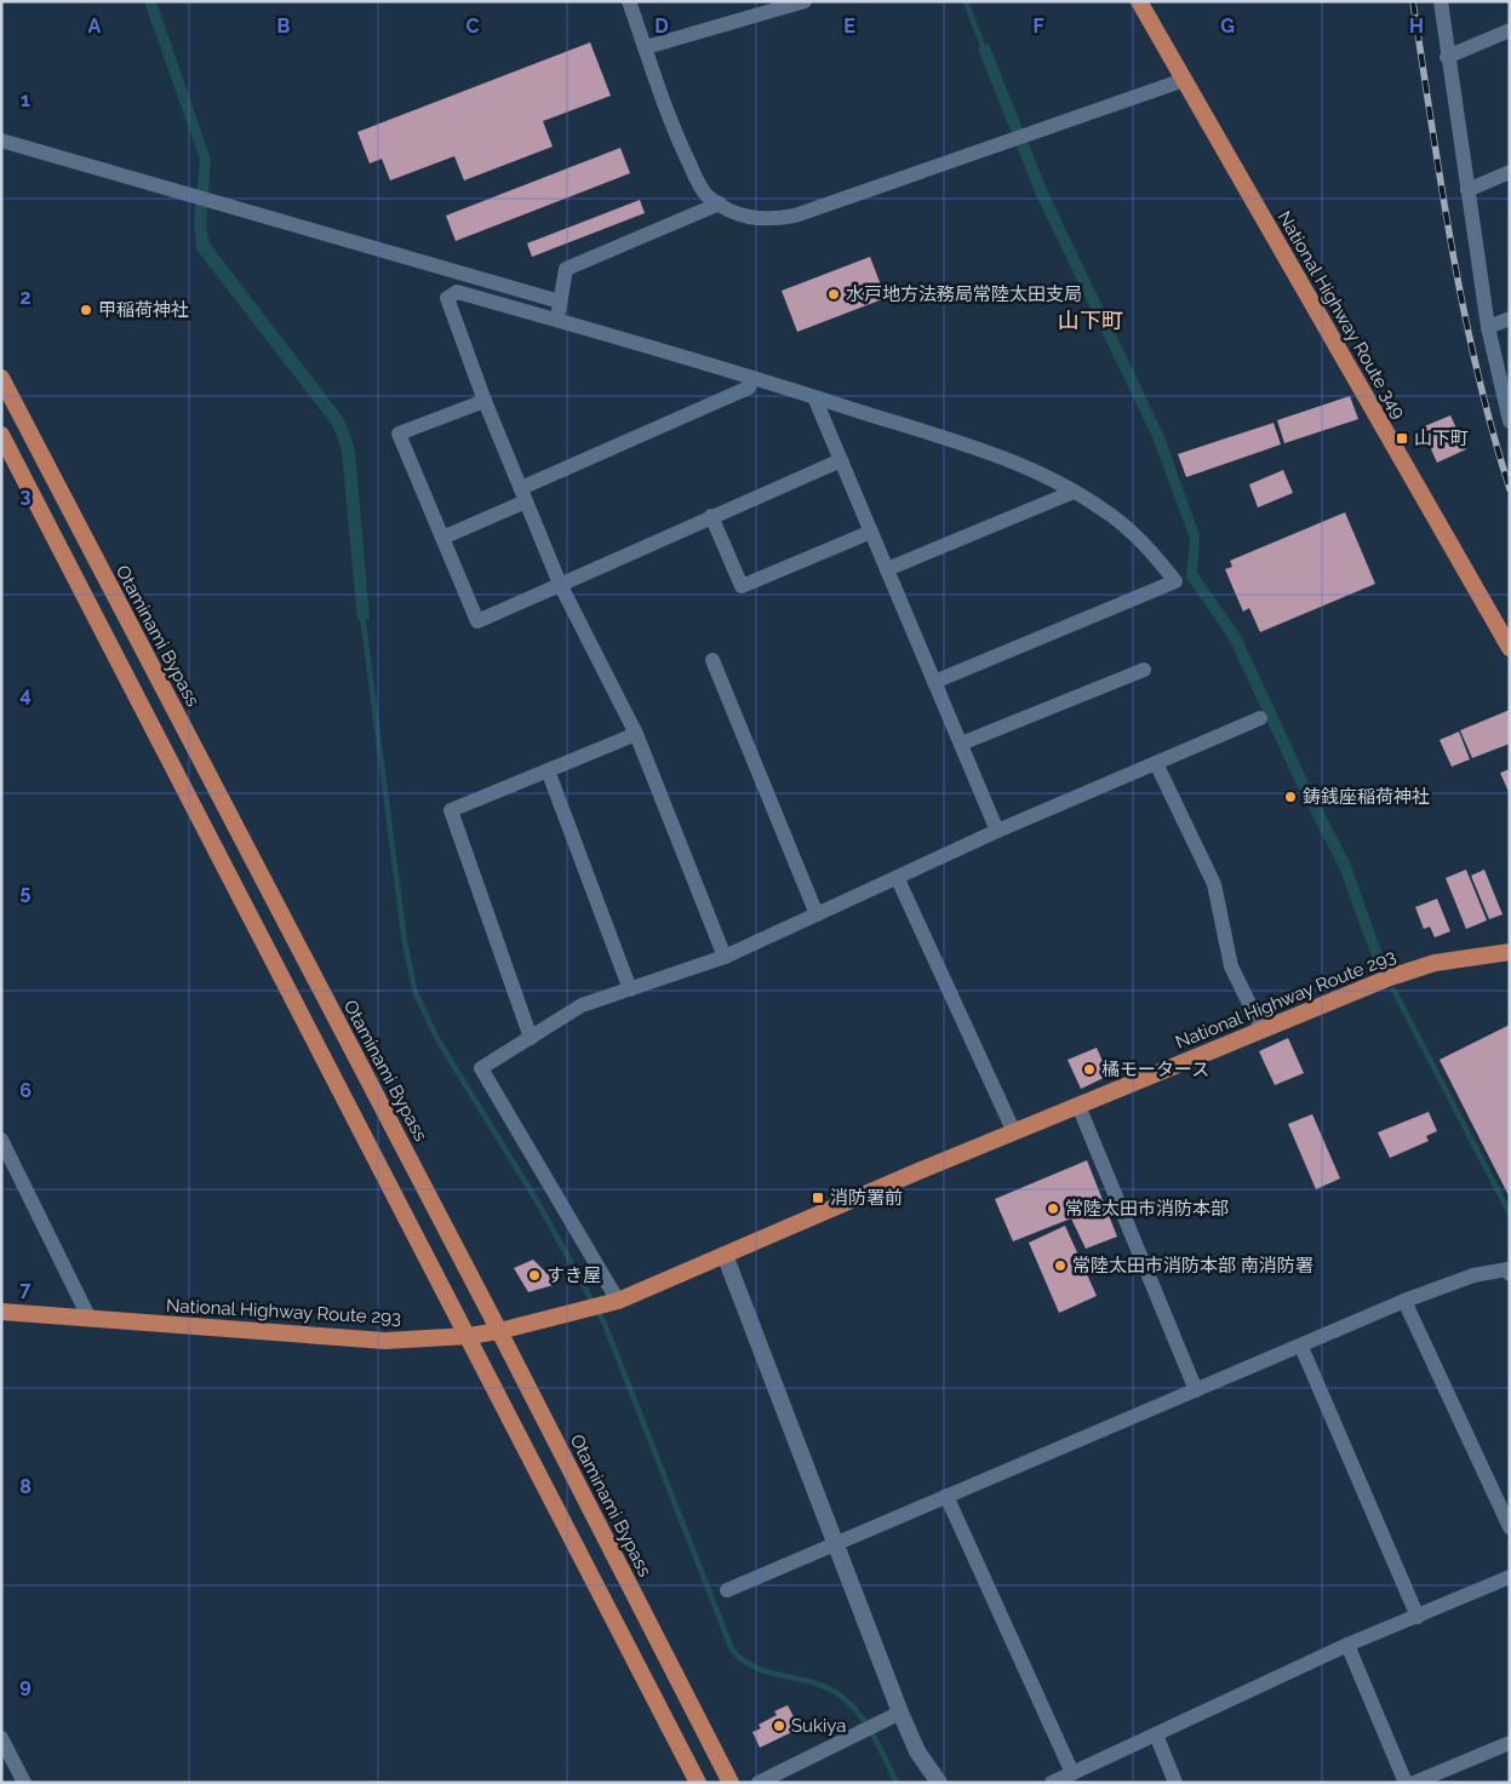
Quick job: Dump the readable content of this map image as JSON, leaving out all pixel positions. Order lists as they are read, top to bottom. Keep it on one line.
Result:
{"streets":{"highway":["National Highway Route 349","Otaminami Bypass","National Highway Route 293"]},"crossings":[["Otaminami Bypass","National Highway Route 293"]],"districts":["山下町"],"places":{"other":["水戸地方法務局常陸太田支局","甲稲荷神社","鋳銭座稲荷神社","橘モータース","常陸太田市消防本部","常陸太田市消防本部 南消防署","すき屋","Sukiya"],"transit":["山下町","消防署前"]},"grid":{"columns":["A","B","C","D","E","F","G","H"],"rows":["1","2","3","4","5","6","7","8","9"]}}
